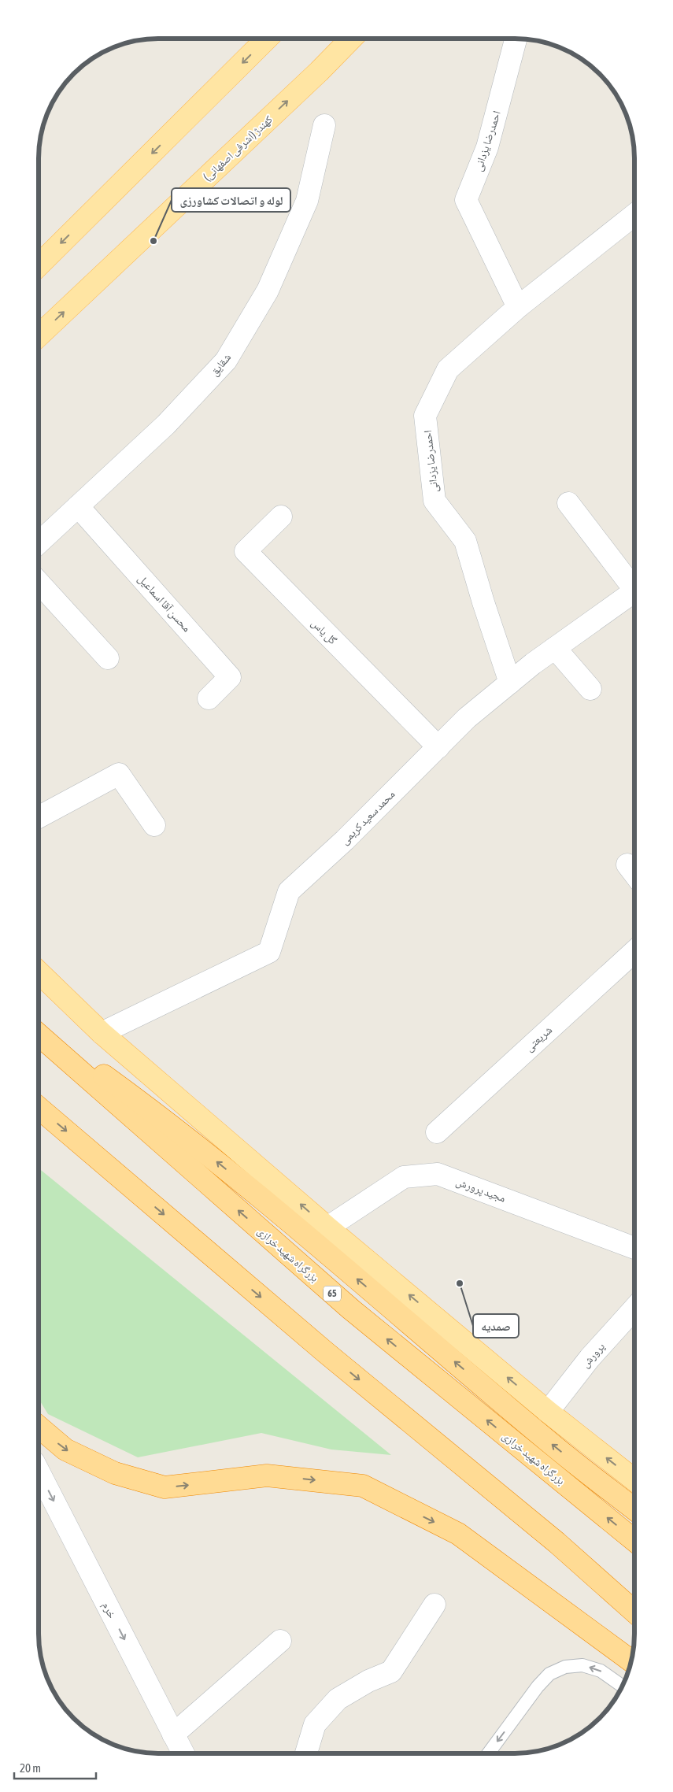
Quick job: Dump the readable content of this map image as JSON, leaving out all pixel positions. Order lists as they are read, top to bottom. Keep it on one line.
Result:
{"streets":{"highway":["بزرگراه شهید خرازی","65"],"main road":["کهندژ (اشرفی اصفهانی)"],"street":["احمدرضا یزدانی","شقایق","محسن آقا اسماعیل","گل یاس","محمد سعید کریمی","شریعتی","مجید پرورش","پرورش","خرم"]},"crossings":[["احمدرضا یزدانی","محمد سعید کریمی"],["شقایق","محسن آقا اسماعیل"],["گل یاس","محمد سعید کریمی"]],"one_way":["خرم"],"places":["لوله و اتصالات کشاورزی","صمدیه"],"scale_bar":"20 m"}
